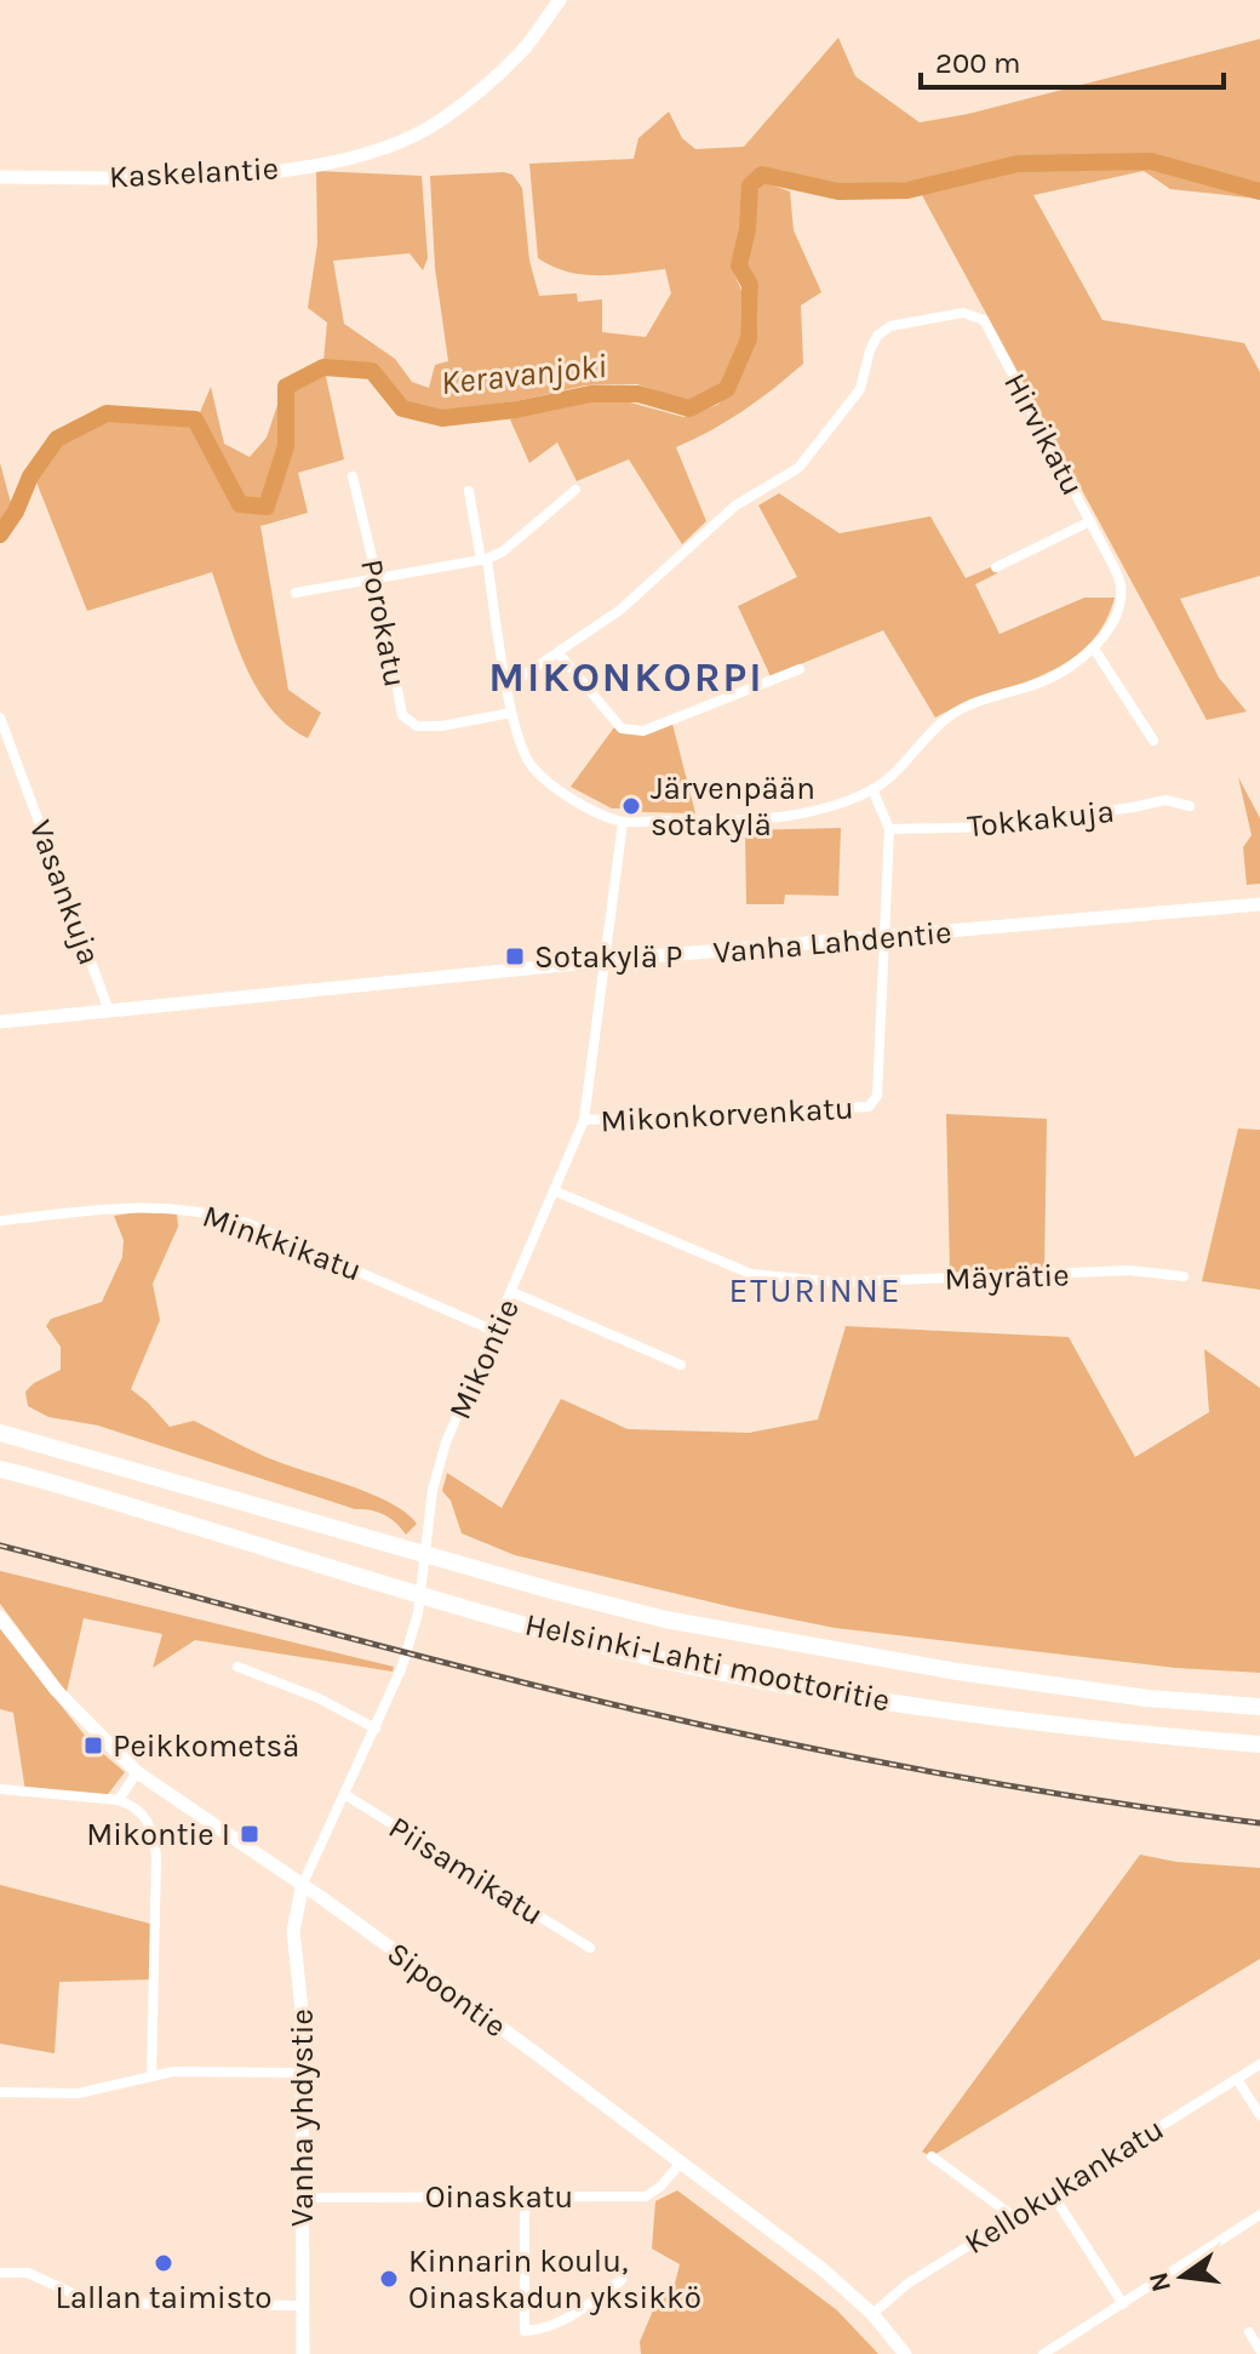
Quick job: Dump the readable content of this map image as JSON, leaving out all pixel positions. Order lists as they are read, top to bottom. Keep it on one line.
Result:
{"streets":{"highway":["Helsinki-Lahti moottoritie"],"street":["Kaskelantie","Hirvikatu","Porokatu","Tokkakuja","Vasankuja","Vanha Lahdentie","Mikonkorvenkatu","Minkkikatu","Mäyrätie","Mikontie","Piisamikatu","Sipoontie","Vanha yhdystie","Kellokukankatu","Oinaskatu"]},"crossings":[["Hirvikatu","Mikontie"],["Vasankuja","Vanha Lahdentie"],["Vanha Lahdentie","Mikonkorvenkatu"],["Mikonkorvenkatu","Mikontie"],["Minkkikatu","Mikontie"],["Mäyrätie","Mikontie"],["Mikontie","Piisamikatu"],["Mikontie","Sipoontie"],["Mikontie","Vanha yhdystie"],["Sipoontie","Vanha yhdystie"],["Sipoontie","Kellokukankatu"],["Sipoontie","Oinaskatu"],["Vanha yhdystie","Oinaskatu"]],"districts":["MIKONKORPI","ETURINNE"],"water":["Keravanjoki"],"places":{"other":["Järvenpään sotakylä","Lallan taimisto","Kinnarin koulu, Oinaskadun yksikkö"],"transit":["Sotakylä P","Peikkometsä","Mikontie I"]},"scale_bar":"200 m","north":"left"}
